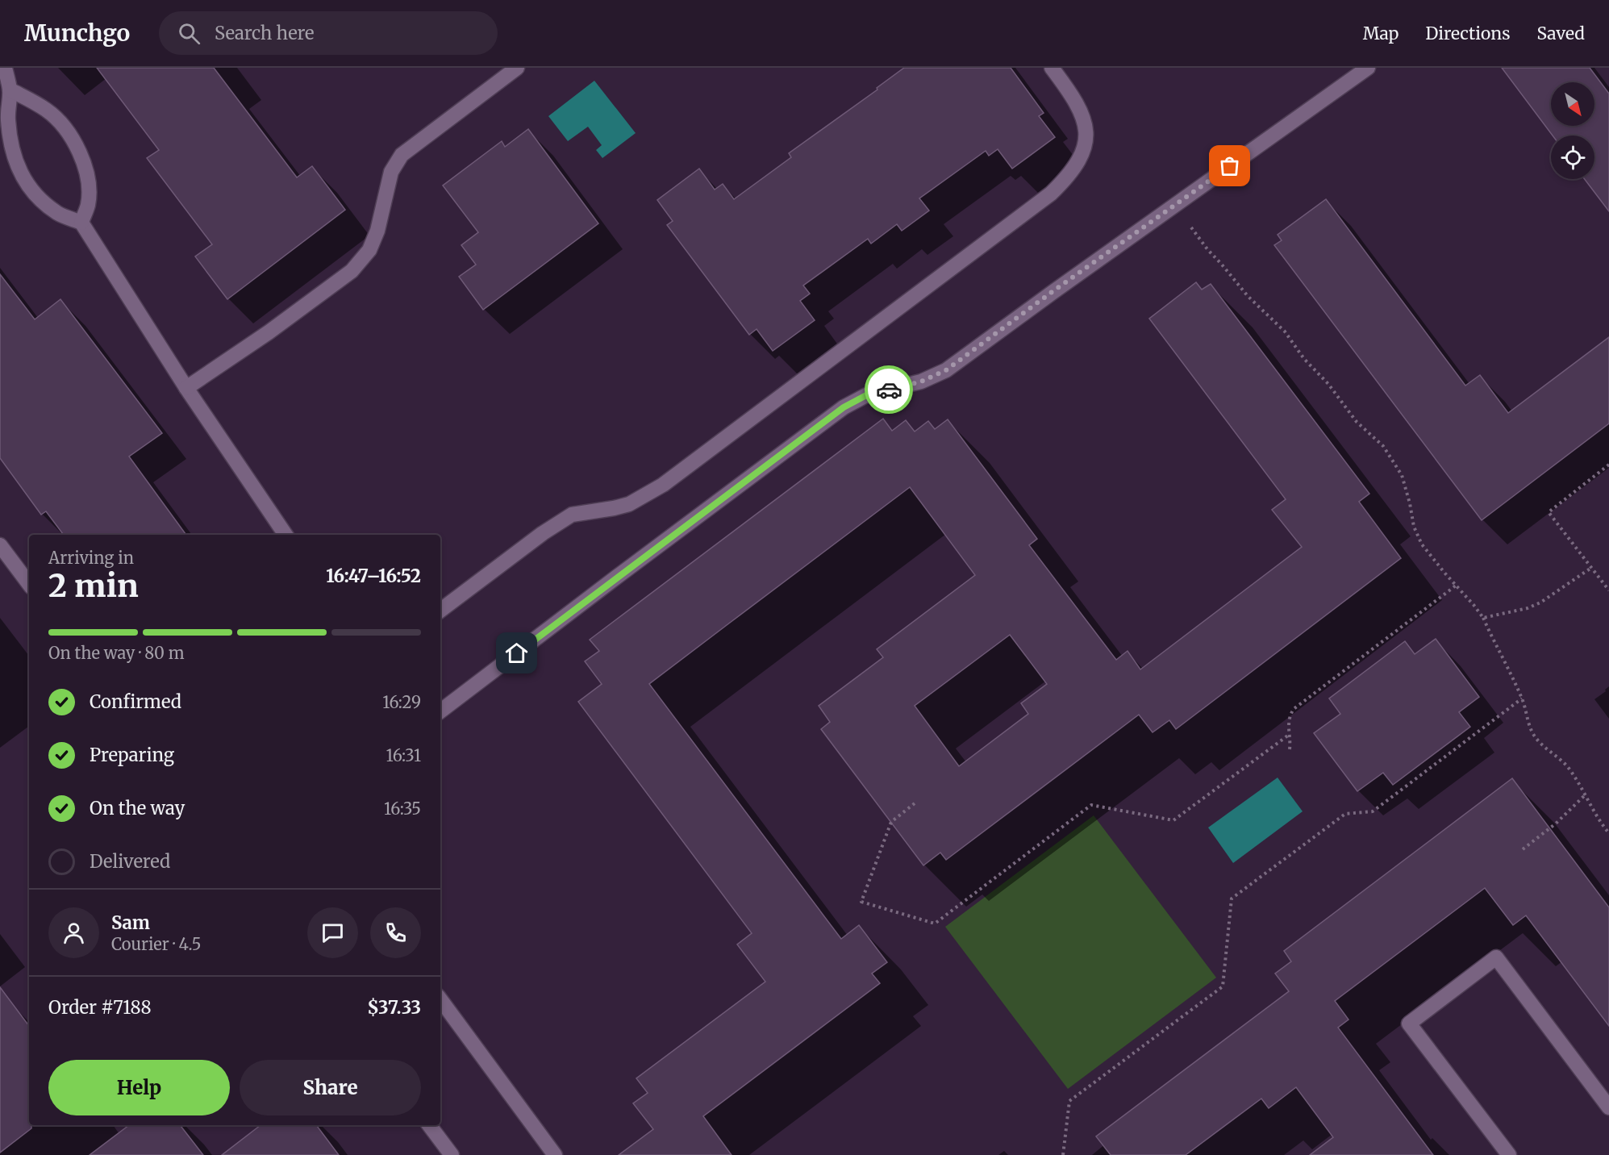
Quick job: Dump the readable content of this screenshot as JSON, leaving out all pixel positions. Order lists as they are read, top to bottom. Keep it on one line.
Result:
{"north":"bottom right","page":{"header":"Munchgo","search":"Search here","nav":["Map","Directions","Saved"],"heading":["2 min","Arriving in","16:47–16:52"],"panel":["Sam","Courier · 4.5","Order #7188","$37.33"],"bar":"On the way · 80 m","list":[["Confirmed","16:29"],["Preparing","16:31"],["On the way","16:35"],"Delivered"],"buttons":["Help","Share"]}}
